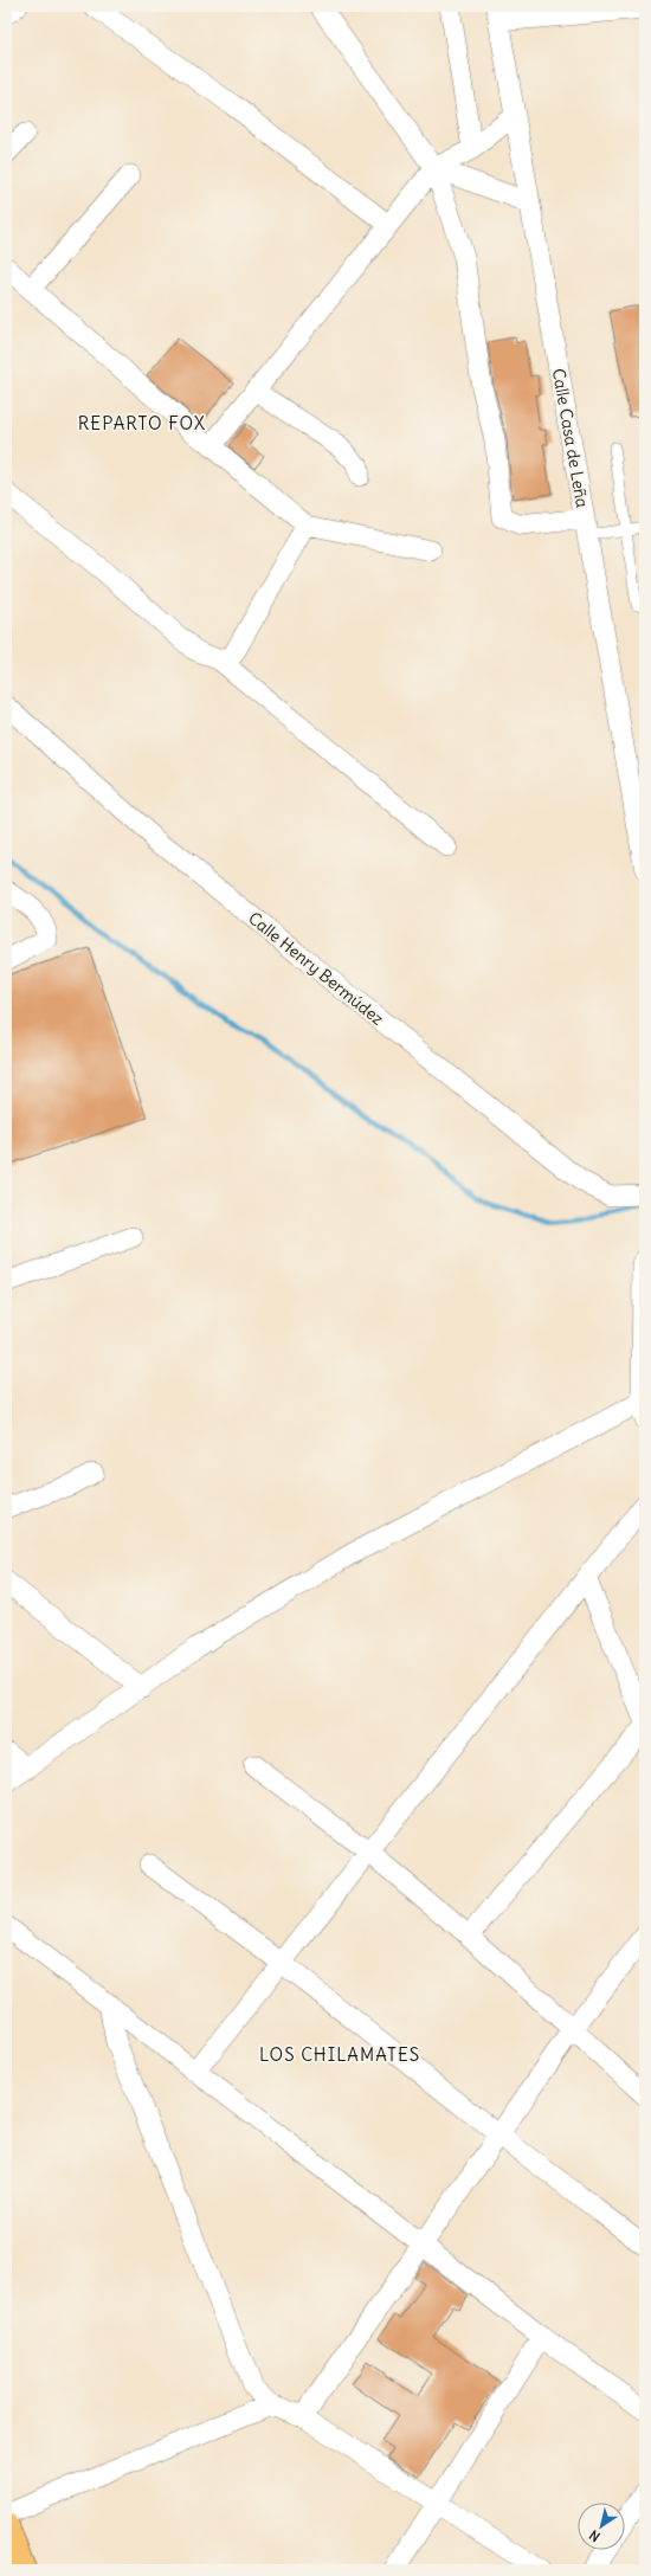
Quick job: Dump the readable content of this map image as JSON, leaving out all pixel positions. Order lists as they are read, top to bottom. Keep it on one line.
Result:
{"streets":{"street":["Calle Casa de Leña","Calle Henry Bermúdez"]},"districts":["REPARTO FOX","LOS CHILAMATES"],"north":"bottom left"}
